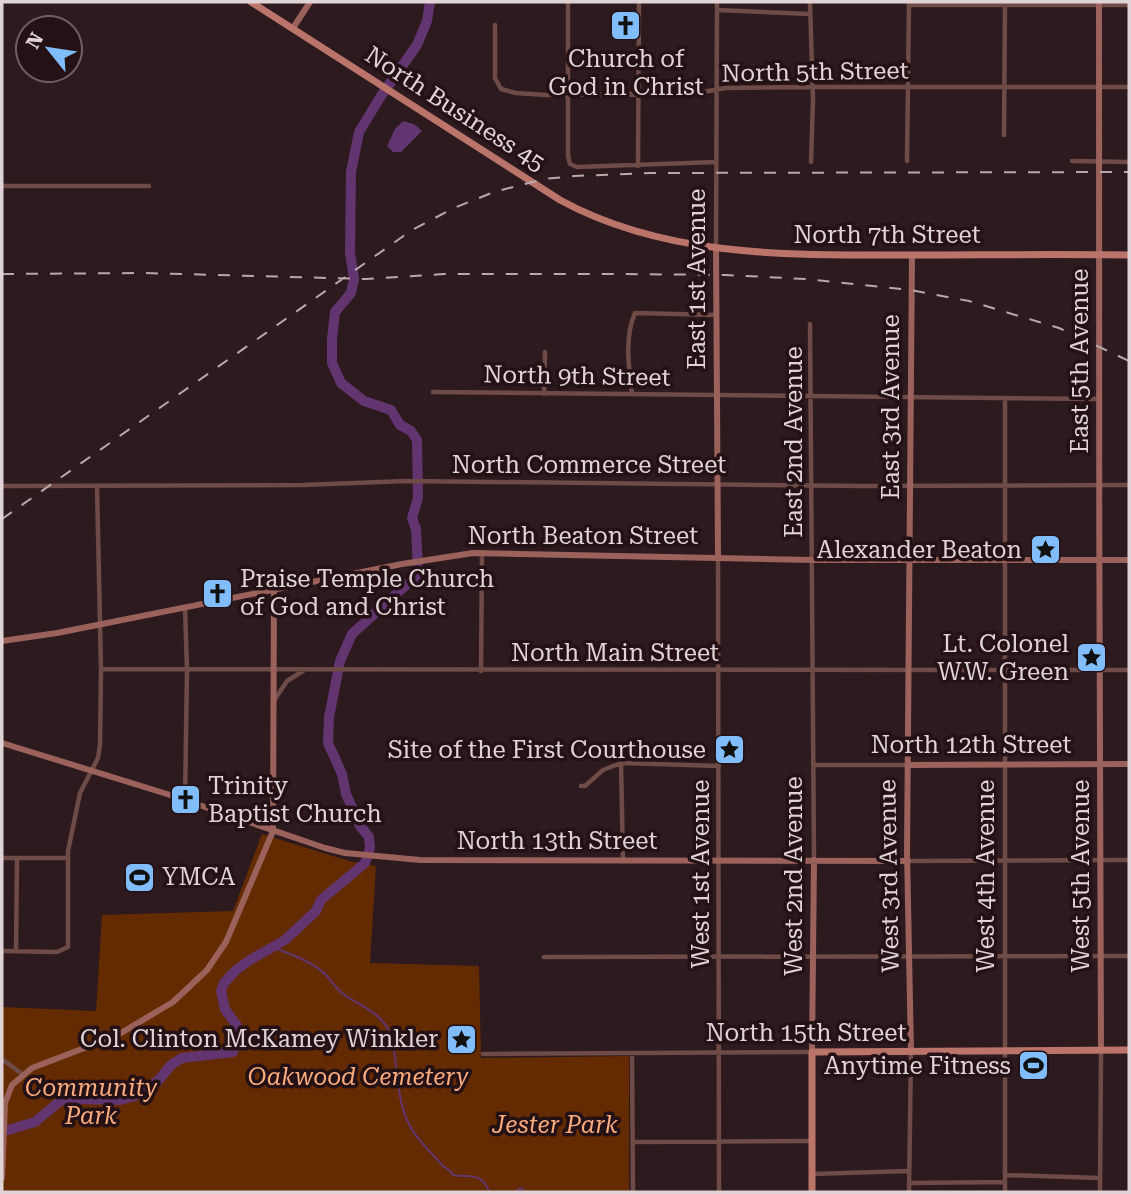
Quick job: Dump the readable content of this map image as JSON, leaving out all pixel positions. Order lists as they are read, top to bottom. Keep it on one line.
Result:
{"streets":{"main road":["North Business 45","North 7th Street","West 2nd Avenue","North 15th Street"],"street":["North 5th Street","East 1st Avenue","East 5th Avenue","North 9th Street","East 3rd Avenue","East 2nd Avenue","North Commerce Street","North Beaton Street","North Main Street","North 12th Street","North 13th Street","West 1st Avenue","West 3rd Avenue","West 4th Avenue","West 5th Avenue"]},"crossings":[["North 5th Street","East 1st Avenue"],["North 5th Street","East 5th Avenue"],["North Business 45","North 7th Street"],["North 7th Street","East 1st Avenue"],["North 7th Street","East 5th Avenue"],["North 7th Street","East 3rd Avenue"],["East 1st Avenue","North 9th Street"],["East 1st Avenue","North Commerce Street"],["East 1st Avenue","North Beaton Street"],["East 1st Avenue","West 1st Avenue"],["East 5th Avenue","North 9th Street"],["East 5th Avenue","North Commerce Street"],["East 5th Avenue","North Beaton Street"],["East 5th Avenue","West 5th Avenue"],["North 9th Street","East 3rd Avenue"],["North 9th Street","East 2nd Avenue"],["North 9th Street","West 4th Avenue"],["East 3rd Avenue","North Commerce Street"],["East 3rd Avenue","North Beaton Street"],["East 3rd Avenue","West 3rd Avenue"],["East 2nd Avenue","North Commerce Street"],["East 2nd Avenue","North Beaton Street"],["East 2nd Avenue","West 2nd Avenue"],["North Commerce Street","West 4th Avenue"],["North Beaton Street","West 1st Avenue"],["North Beaton Street","West 2nd Avenue"],["North Beaton Street","West 3rd Avenue"],["North Beaton Street","West 4th Avenue"],["North Beaton Street","West 5th Avenue"],["North Main Street","West 1st Avenue"],["North Main Street","West 2nd Avenue"],["North Main Street","West 3rd Avenue"],["North Main Street","West 4th Avenue"],["North Main Street","West 5th Avenue"],["North 12th Street","West 2nd Avenue"],["North 12th Street","West 3rd Avenue"],["North 12th Street","West 4th Avenue"],["North 12th Street","West 5th Avenue"],["North 13th Street","West 1st Avenue"],["North 13th Street","West 2nd Avenue"],["North 13th Street","West 3rd Avenue"],["North 13th Street","West 4th Avenue"],["North 13th Street","West 5th Avenue"],["West 1st Avenue","North 15th Street"],["West 2nd Avenue","North 15th Street"],["West 3rd Avenue","North 15th Street"],["West 4th Avenue","North 15th Street"],["West 5th Avenue","North 15th Street"]],"parks":["Oakwood Cemetery","Community Park","Jester Park"],"places":{"church":["Church of God in Christ","Praise Temple Church of God and Christ","Trinity Baptist Church"],"place":["Alexander Beaton","Lt. Colonel W.W. Green","Site of the First Courthouse","Col. Clinton McKamey Winkler"],"sports":["YMCA","Anytime Fitness"]},"north":"top left"}
